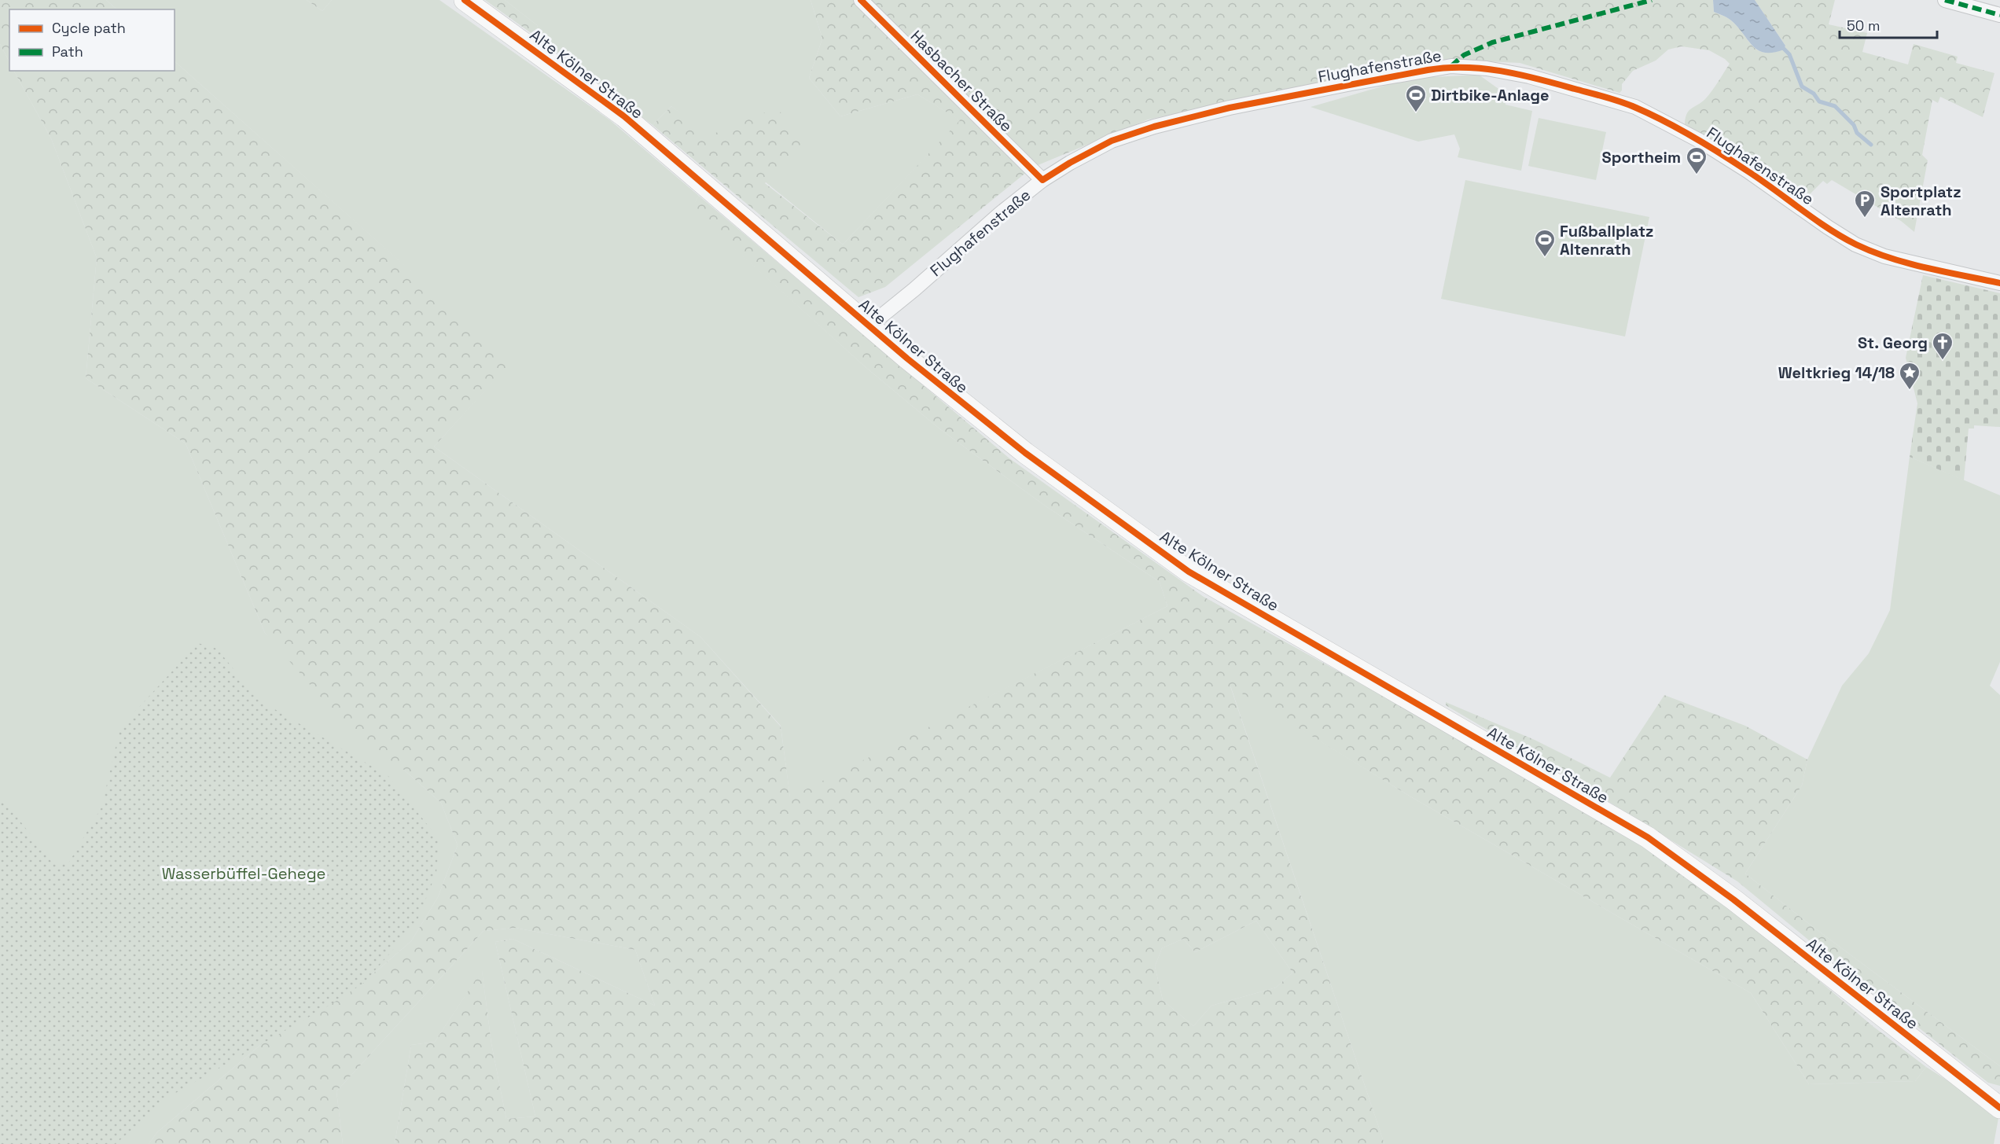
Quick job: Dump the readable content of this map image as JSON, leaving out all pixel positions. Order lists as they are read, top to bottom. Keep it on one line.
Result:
{"streets":{"main road":["Alte Kölner Straße"],"street":["Flughafenstraße","Hasbacher Straße"]},"crossings":[["Flughafenstraße","Alte Kölner Straße"],["Flughafenstraße","Hasbacher Straße"]],"parks":["Wasserbüffel-Gehege"],"places":{"sports":["Dirtbike-Anlage","Sportheim","Fußballplatz Altenrath"],"parking":["Sportplatz Altenrath"],"church":["St. Georg"],"place":["Weltkrieg 14/18"]},"legend":["Cycle path","Path"],"scale_bar":"50 m"}
